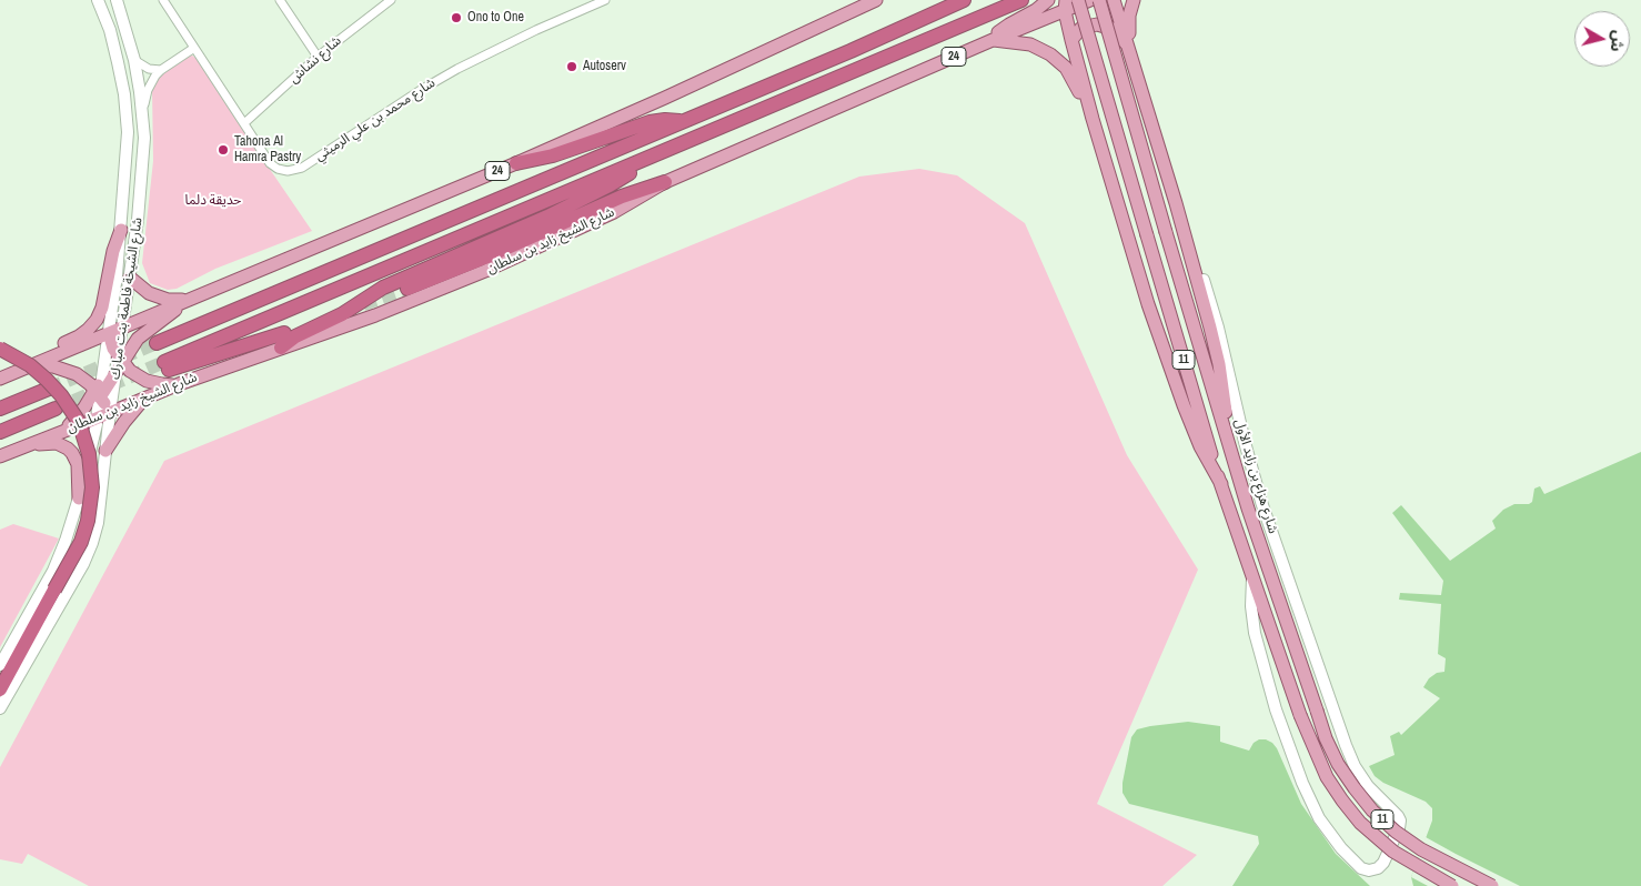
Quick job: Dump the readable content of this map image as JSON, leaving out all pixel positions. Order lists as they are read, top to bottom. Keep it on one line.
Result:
{"streets":{"highway":["24","شارع الشيخ زايد بن سلطان"],"main road":["11","شارع هزاع بن زايد الأول"],"street":["شارع نشاش","شارع محمد بن علي الرميثي","شارع الشيخة فاطمة بنت مبارك"]},"crossings":[["24","شارع الشيخ زايد بن سلطان"],["24","شارع الشيخة فاطمة بنت مبارك"],["شارع نشاش","شارع محمد بن علي الرميثي"],["شارع الشيخ زايد بن سلطان","شارع الشيخة فاطمة بنت مبارك"]],"parks":["حديقة دلما"],"places":["Ono to One","Autoserv","Tahona Al Hamra Pastry"],"north":"right"}
